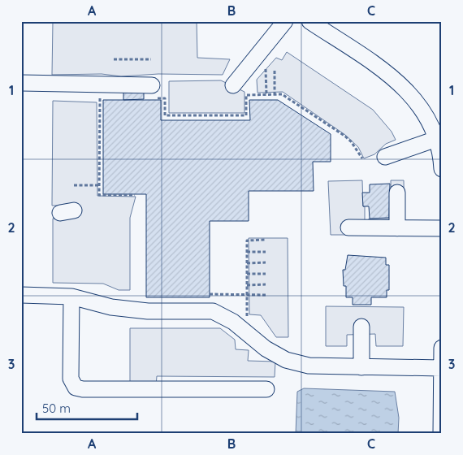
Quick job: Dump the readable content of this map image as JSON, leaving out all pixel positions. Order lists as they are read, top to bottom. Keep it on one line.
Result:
{"scale_bar":"50 m","grid":{"columns":["A","B","C"],"rows":["1","2","3"]}}
